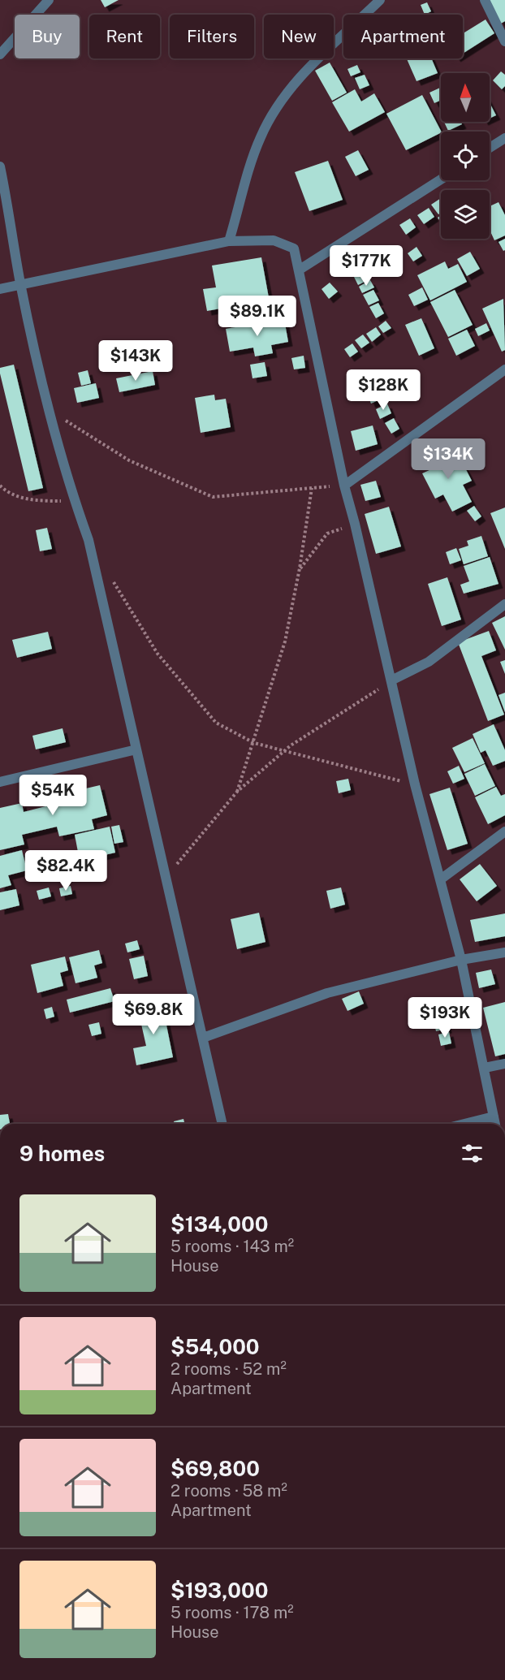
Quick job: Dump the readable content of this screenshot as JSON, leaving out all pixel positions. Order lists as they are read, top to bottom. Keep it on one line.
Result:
{"north":"top","page":{"chip":["Buy","Rent","Filters","New","Apartment"],"price":["$177K","$89.1K","$143K","$128K","$134K","$54K","$82.4K","$69.8K","$193K"],"heading":"9 homes","list":[{"name":"$134,000","note":"5 rooms · 143 m² · House"},{"name":"$54,000","note":"2 rooms · 52 m² · Apartment"},{"name":"$69,800","note":"2 rooms · 58 m² · Apartment"},{"name":"$193,000","note":"5 rooms · 178 m² · House"}]}}
